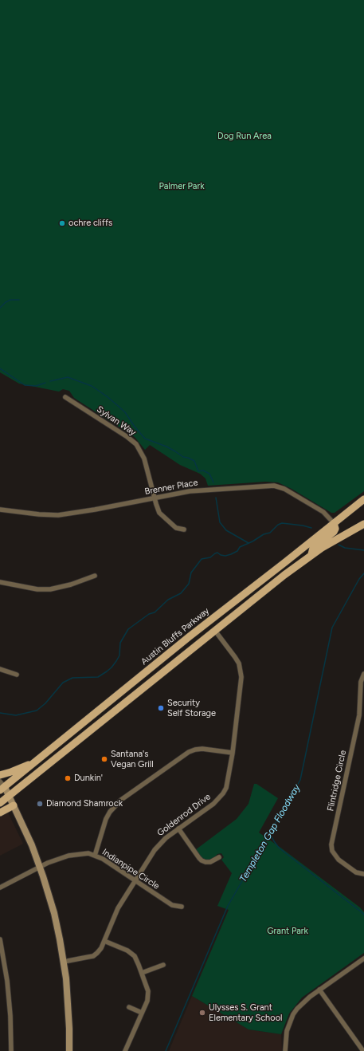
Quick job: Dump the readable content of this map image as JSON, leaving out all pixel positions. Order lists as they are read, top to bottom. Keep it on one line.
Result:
{"streets":{"main road":["Austin Bluffs Parkway"],"street":["Sylvan Way","Brenner Place","Flintridge Circle","Goldenrod Drive","Indianpipe Circle"]},"crossings":[["Sylvan Way","Brenner Place"],["Brenner Place","Austin Bluffs Parkway"],["Goldenrod Drive","Indianpipe Circle"]],"water":["Templeton Gap Floodway"],"parks":["Dog Run Area","Palmer Park","Grant Park"],"places":["ochre cliffs","Security Self Storage","Santana's Vegan Grill","Dunkin'","Diamond Shamrock","Ulysses S. Grant Elementary School"]}
